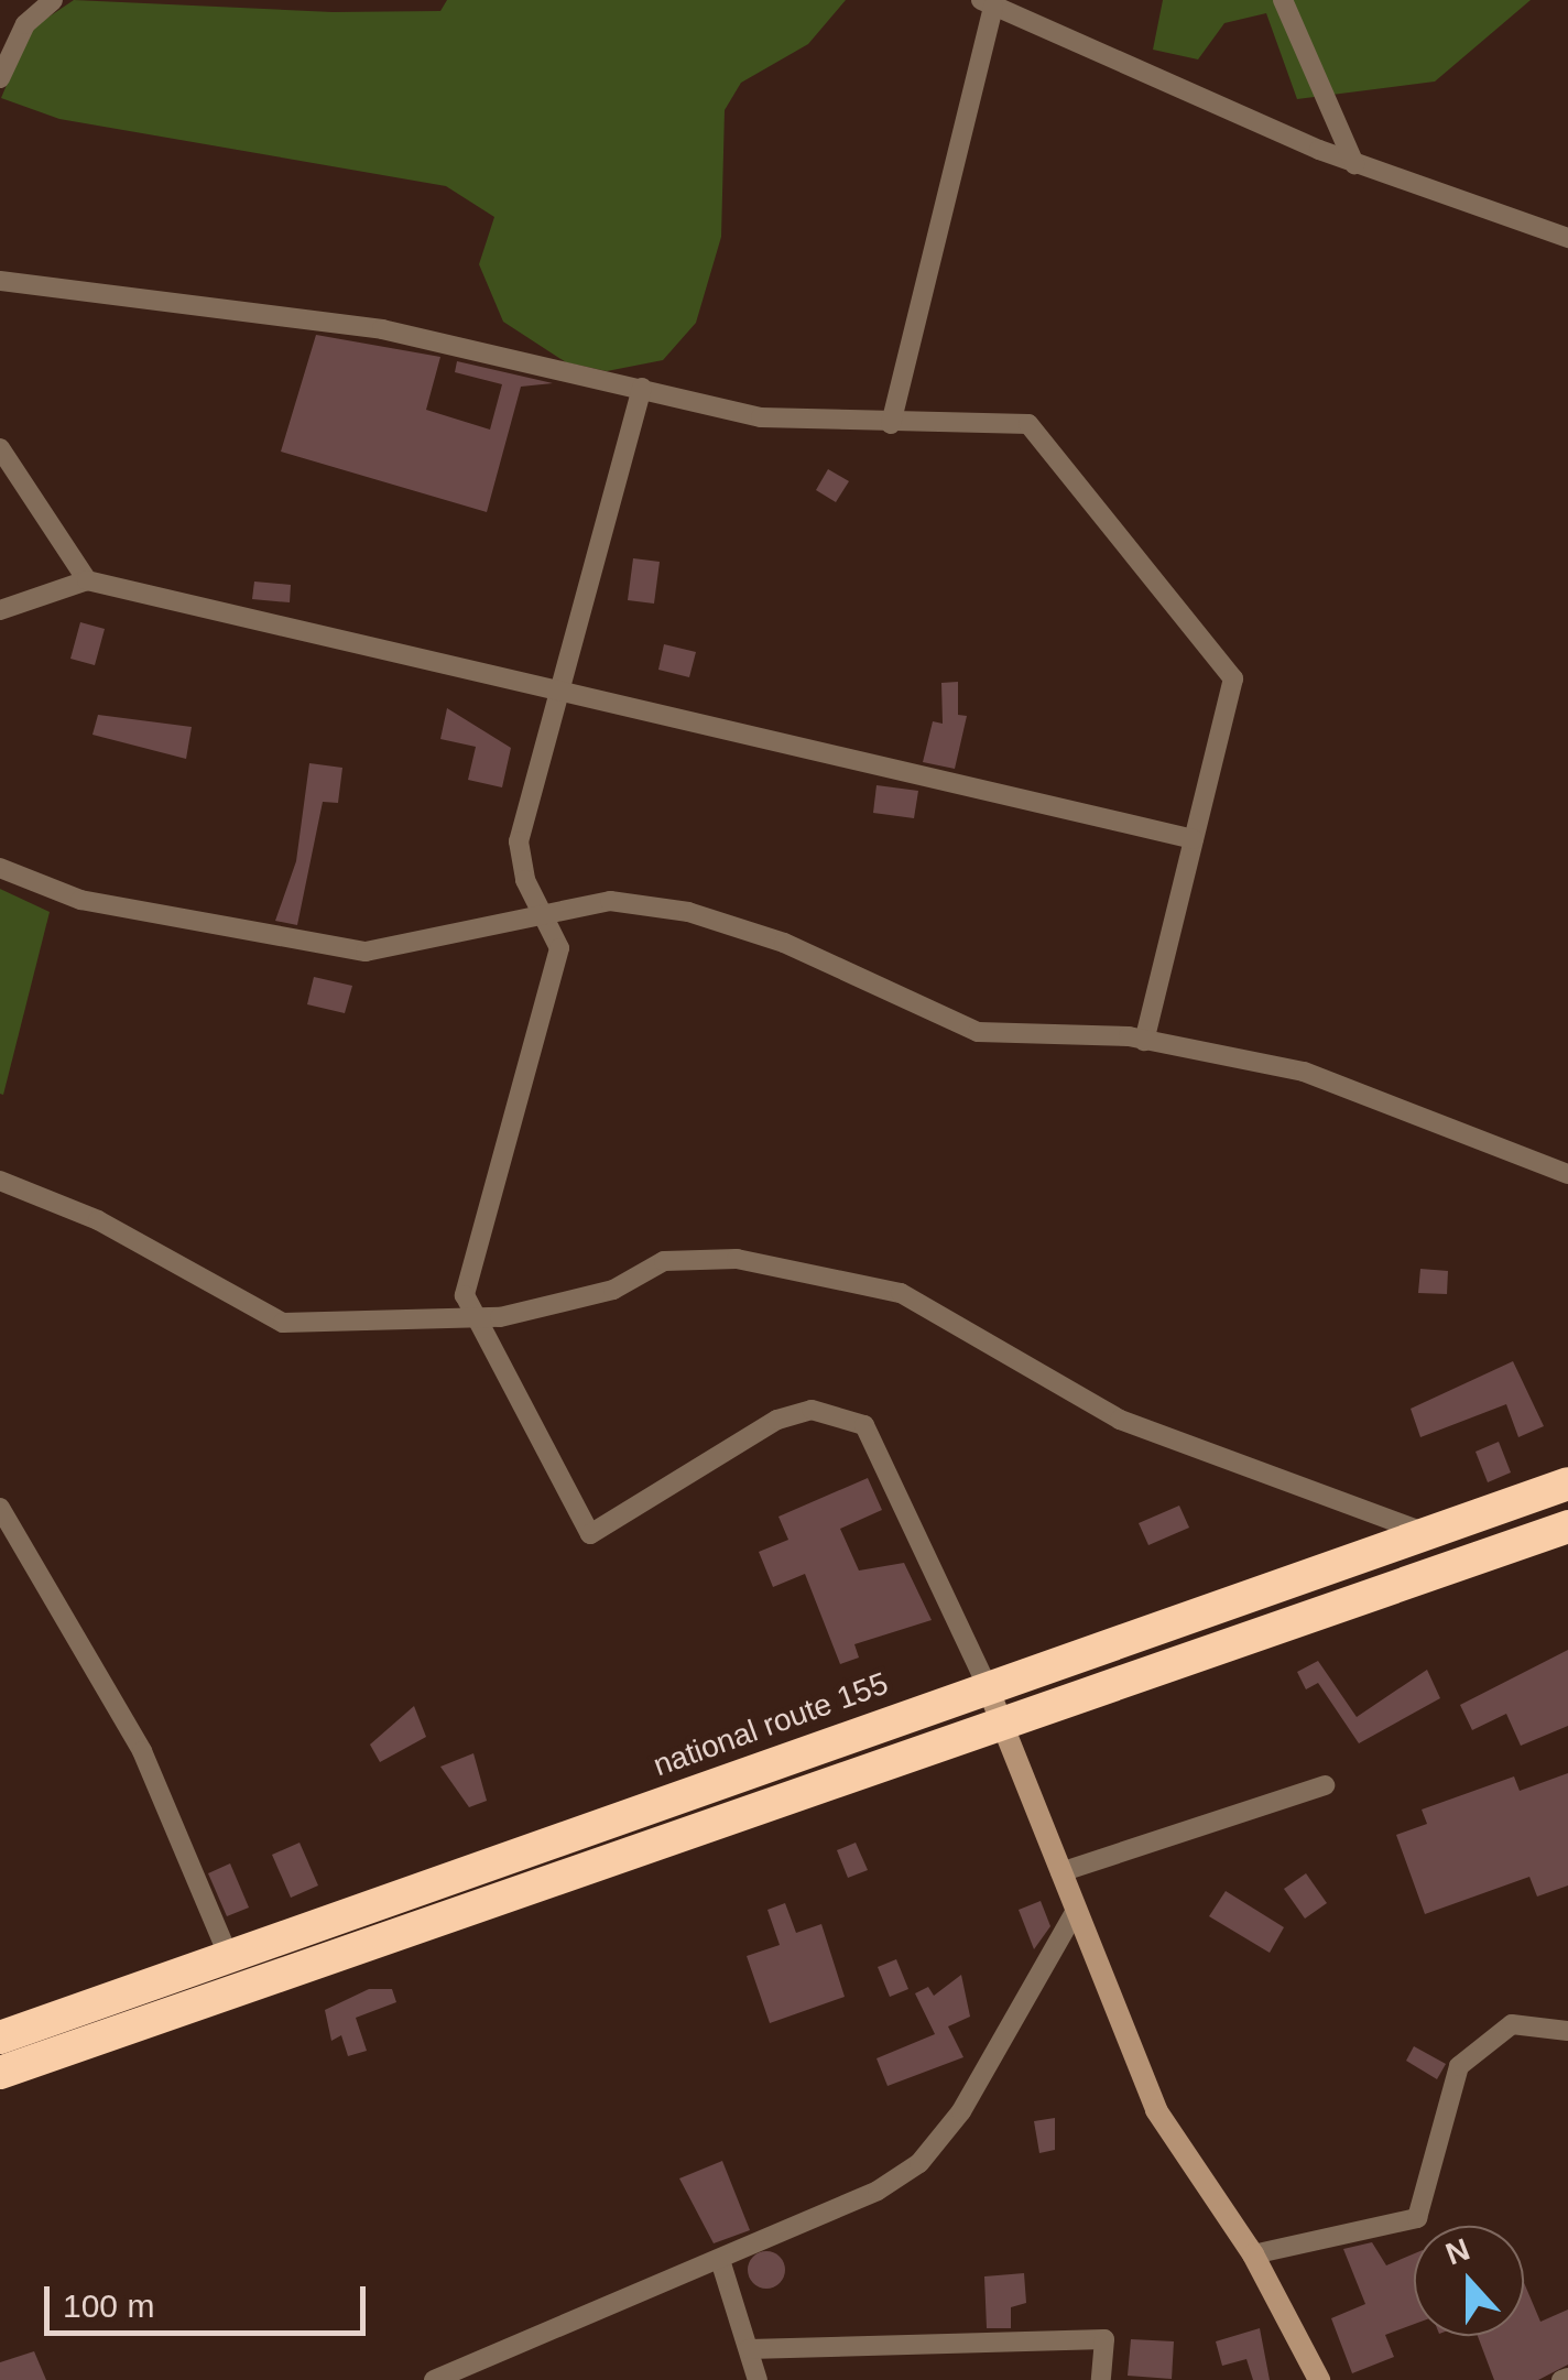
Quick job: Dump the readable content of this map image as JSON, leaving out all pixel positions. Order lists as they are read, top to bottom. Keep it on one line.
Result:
{"streets":{"highway":["national route 155"]},"scale_bar":"100 m","north":"top"}
